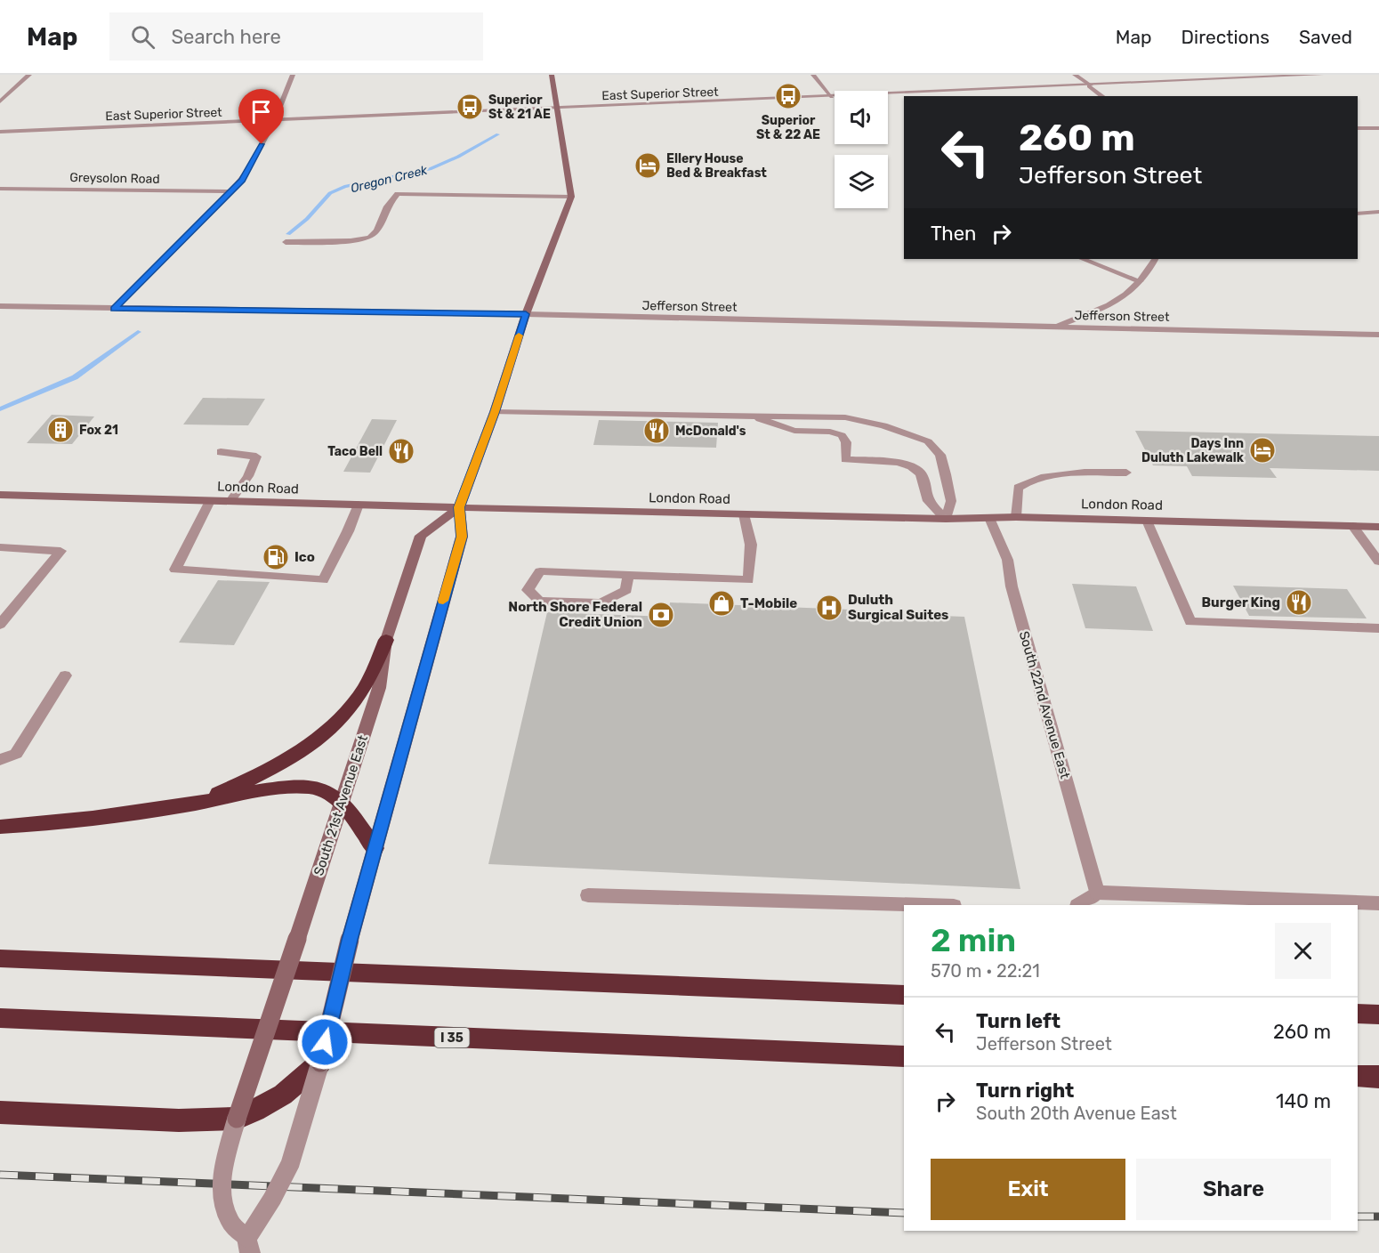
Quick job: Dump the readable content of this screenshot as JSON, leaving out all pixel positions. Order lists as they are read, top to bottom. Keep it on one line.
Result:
{"streets":{"highway":["I 35"],"main road":["London Road","South 21st Avenue East"],"street":["East Superior Street","Greysolon Road","Jefferson Street","South 22nd Avenue East"]},"crossings":[["London Road","South 22nd Avenue East"],["London Road","South 21st Avenue East"]],"water":["Oregon Creek"],"places":{"bus stop":["Superior St & 22 AE","Superior St & 21 AE"],"hotel":["Ellery House Bed & Breakfast","Days Inn Duluth Lakewalk"],"building":["Fox 21"],"restaurant":["McDonald's","Taco Bell","Burger King"],"fuel station":["Ico"],"shop":["T-Mobile"],"hospital":["Duluth Surgical Suites"],"bank":["North Shore Federal Credit Union"]},"page":{"header":"Map","search":"Search here","nav":["Map","Directions","Saved"],"turn":["260 m","Jefferson Street"],"then":"Then","heading":["2 min","570 m · 22:21"],"list":[{"name":"Turn left","note":"Jefferson Street","value":"260 m"},{"name":"Turn right","note":"South 20th Avenue East","value":"140 m"}],"buttons":["Exit","Share"]}}
